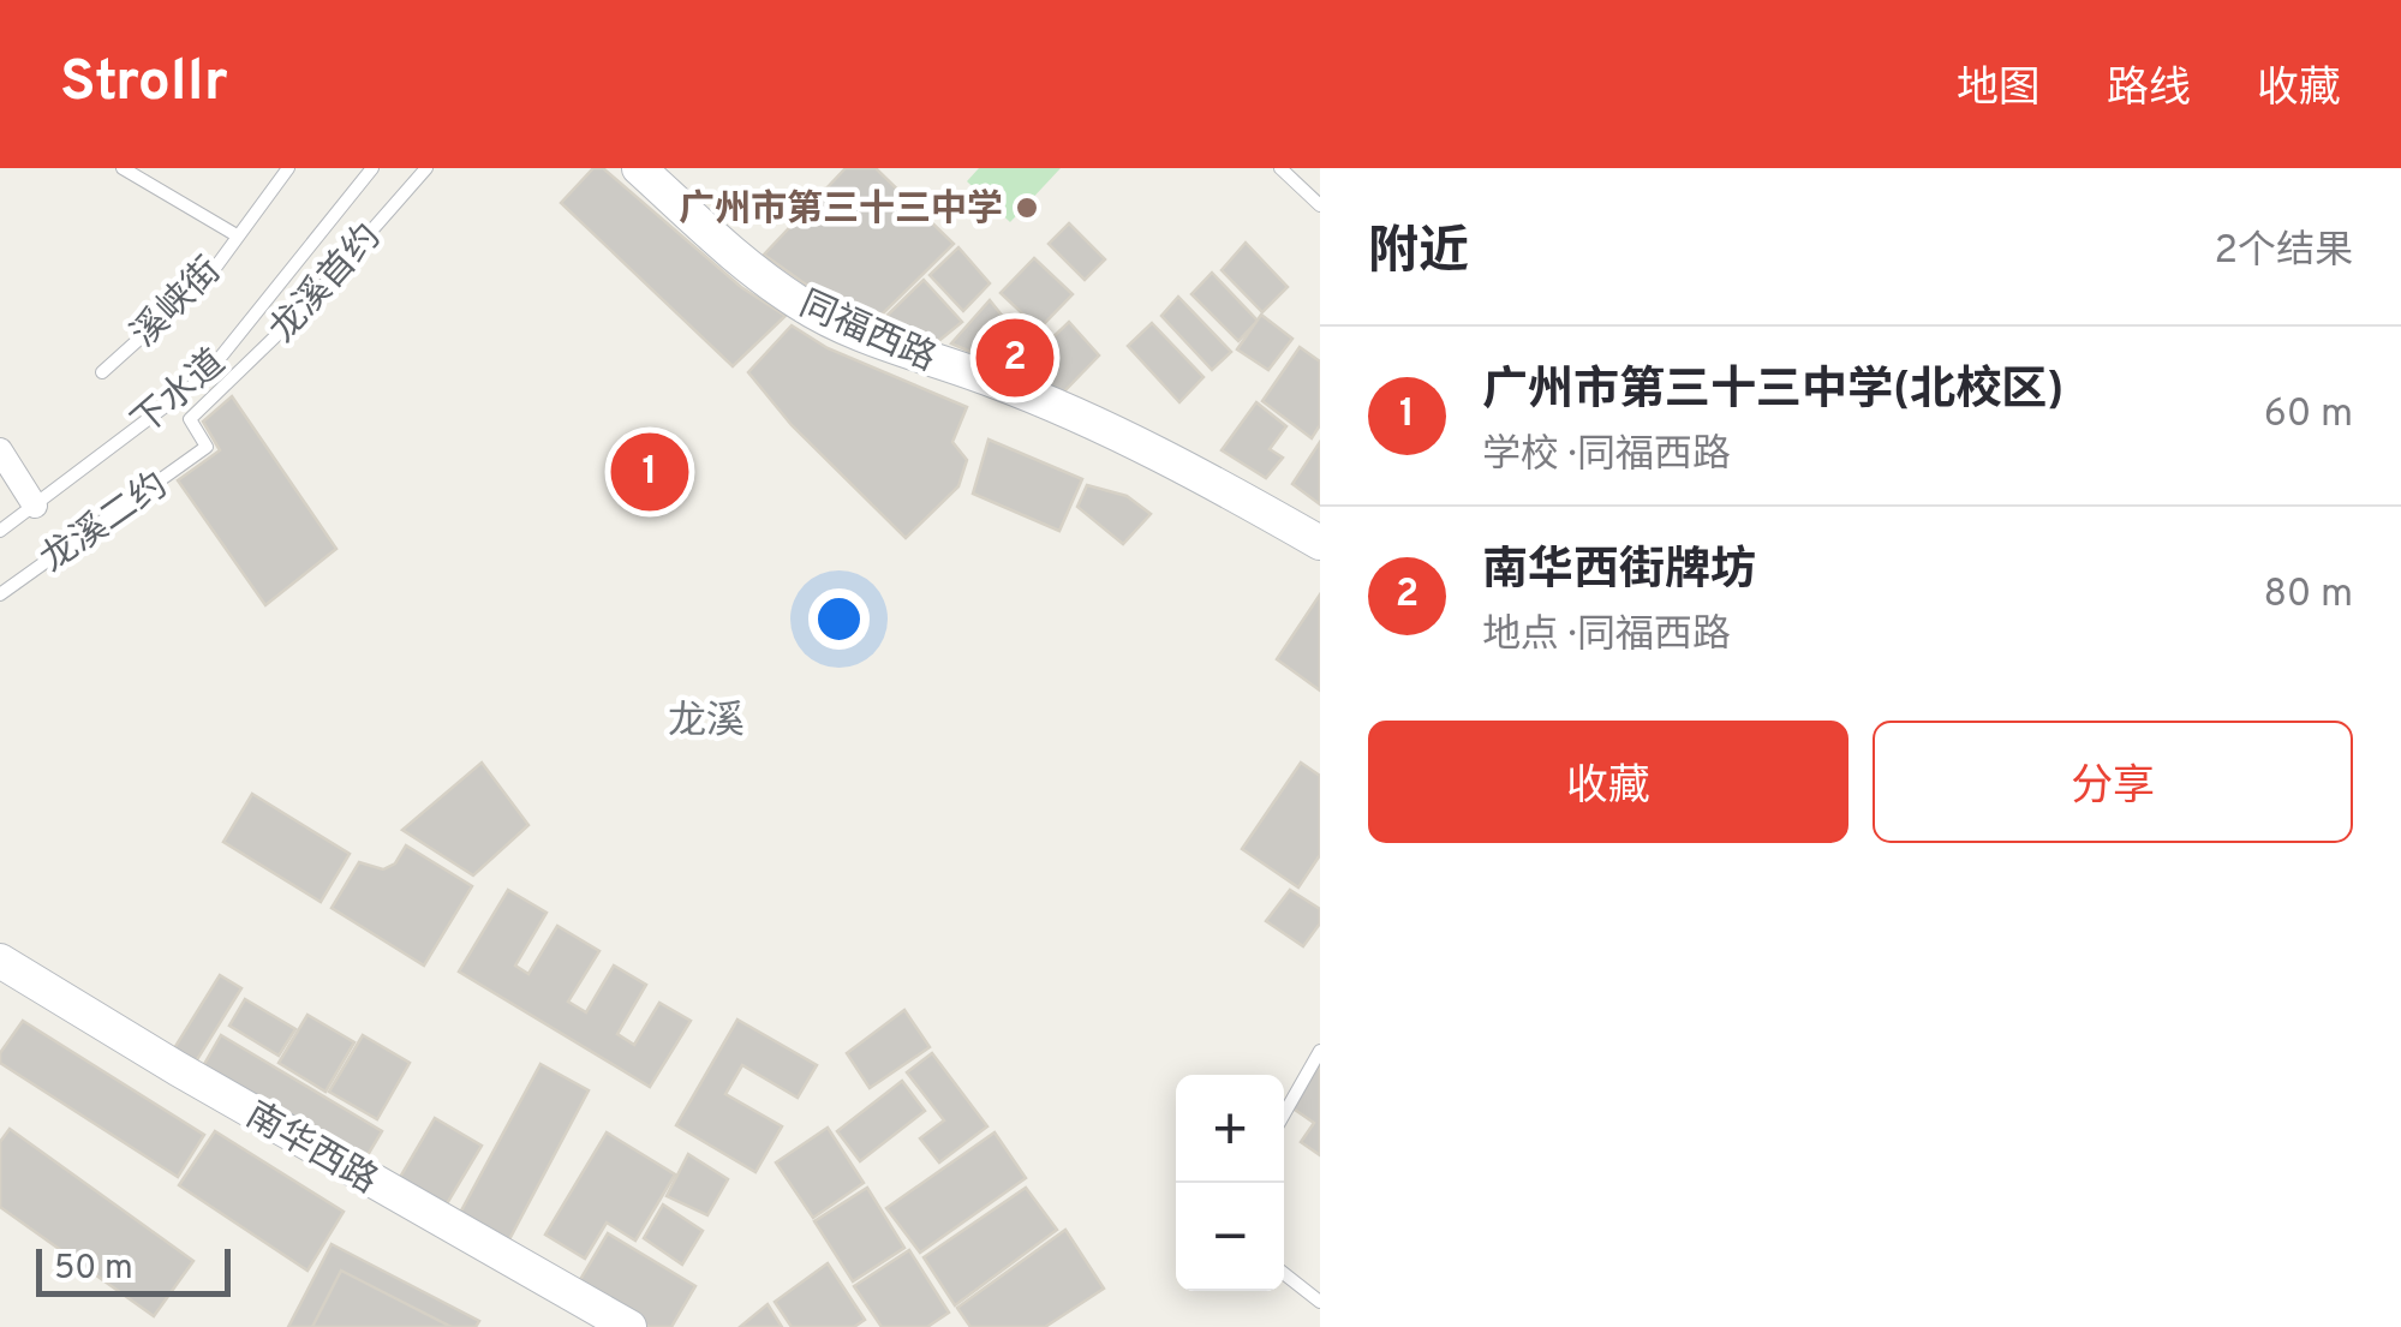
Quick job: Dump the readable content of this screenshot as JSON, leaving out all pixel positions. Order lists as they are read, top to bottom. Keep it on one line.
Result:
{"streets":{"main road":["同福西路","南华西路"],"lane":["龙溪首约","溪峡街","下水道","龙溪二约"]},"crossings":[["龙溪首约","龙溪二约"]],"districts":["龙溪"],"places":["广州市第三十三中学"],"scale_bar":"50 m","page":{"header":"Strollr","nav":["地图","路线","收藏"],"heading":["附近","2个结果"],"pins":["2","1"],"list":[{"mark":"1","name":"广州市第三十三中学(北校区)","note":"学校 · 同福西路","value":"60 m"},{"mark":"2","name":"南华西街牌坊","note":"地点 · 同福西路","value":"80 m"}],"buttons":["收藏","分享"],"map_buttons":["+","−"],"scale":"50 m"}}
